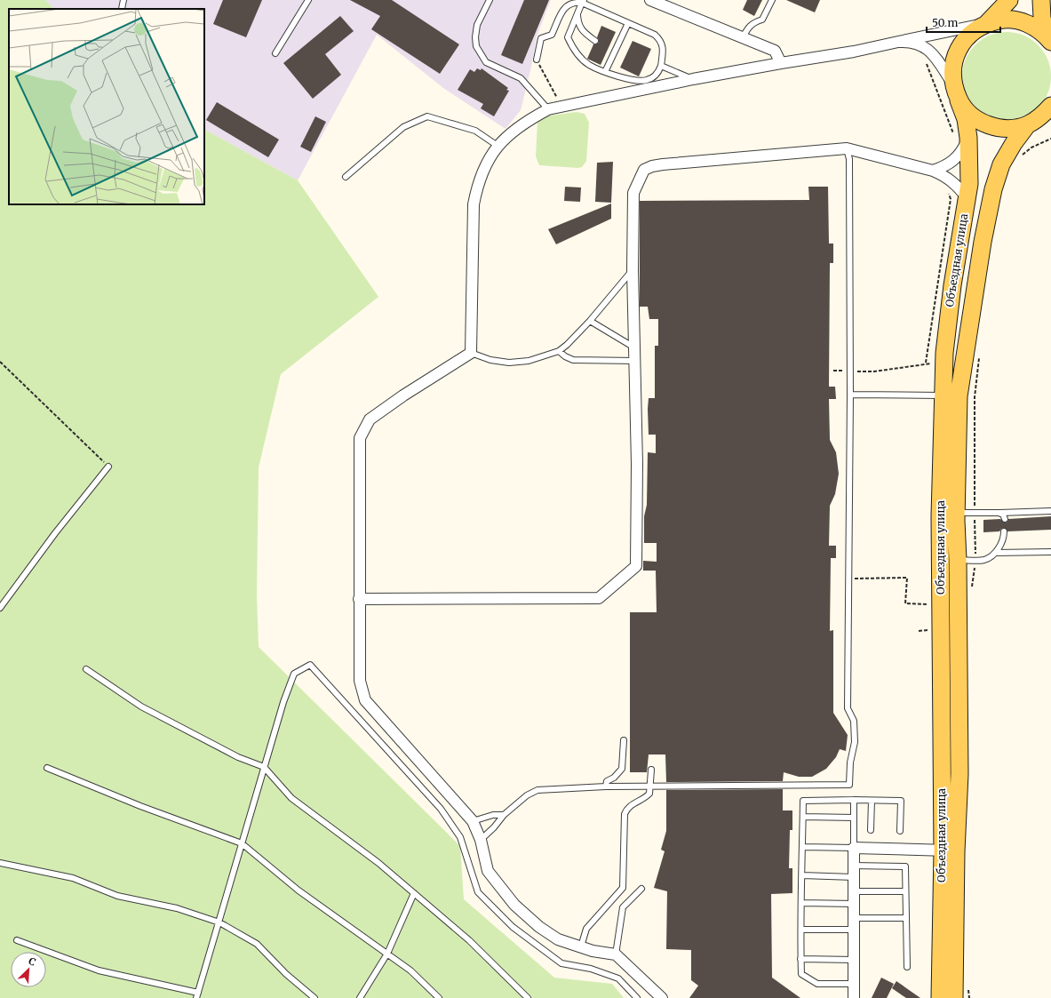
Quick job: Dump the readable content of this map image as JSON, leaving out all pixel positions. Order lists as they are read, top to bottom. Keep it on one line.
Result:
{"streets":{"main road":["Объездная улица"]},"scale_bar":"50 m","north":"top right"}
